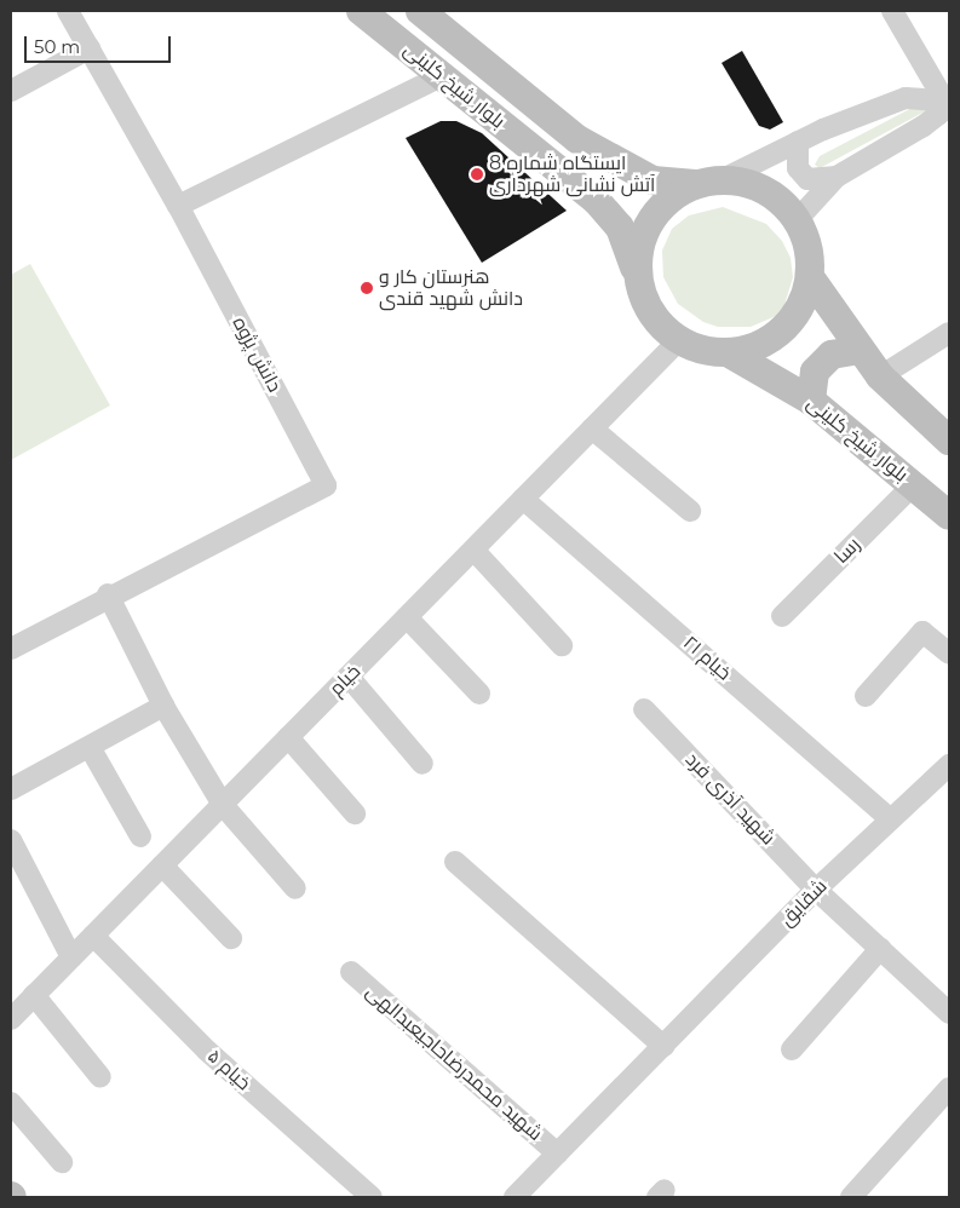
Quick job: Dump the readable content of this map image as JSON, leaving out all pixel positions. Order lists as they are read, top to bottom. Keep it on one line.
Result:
{"streets":{"main road":["بلوار شیخ کلینی"],"street":["دانش پژوه","رسا","خیام ۲۱","خیام","شهید آذری فرد","شقایق","شهید محمدرضاحاجیعبدالهی","خیام ۵"]},"crossings":[["بلوار شیخ کلینی","رسا"],["بلوار شیخ کلینی","خیام"],["خیام ۲۱","خیام"],["خیام ۲۱","شقایق"],["خیام","خیام ۵"],["شهید آذری فرد","شقایق"],["شقایق","شهید محمدرضاحاجیعبدالهی"]],"places":["ایستگاه شماره 8 آتش نشانی شهرداری","هنرستان کار و دانش شهید قندی"],"scale_bar":"50 m"}
